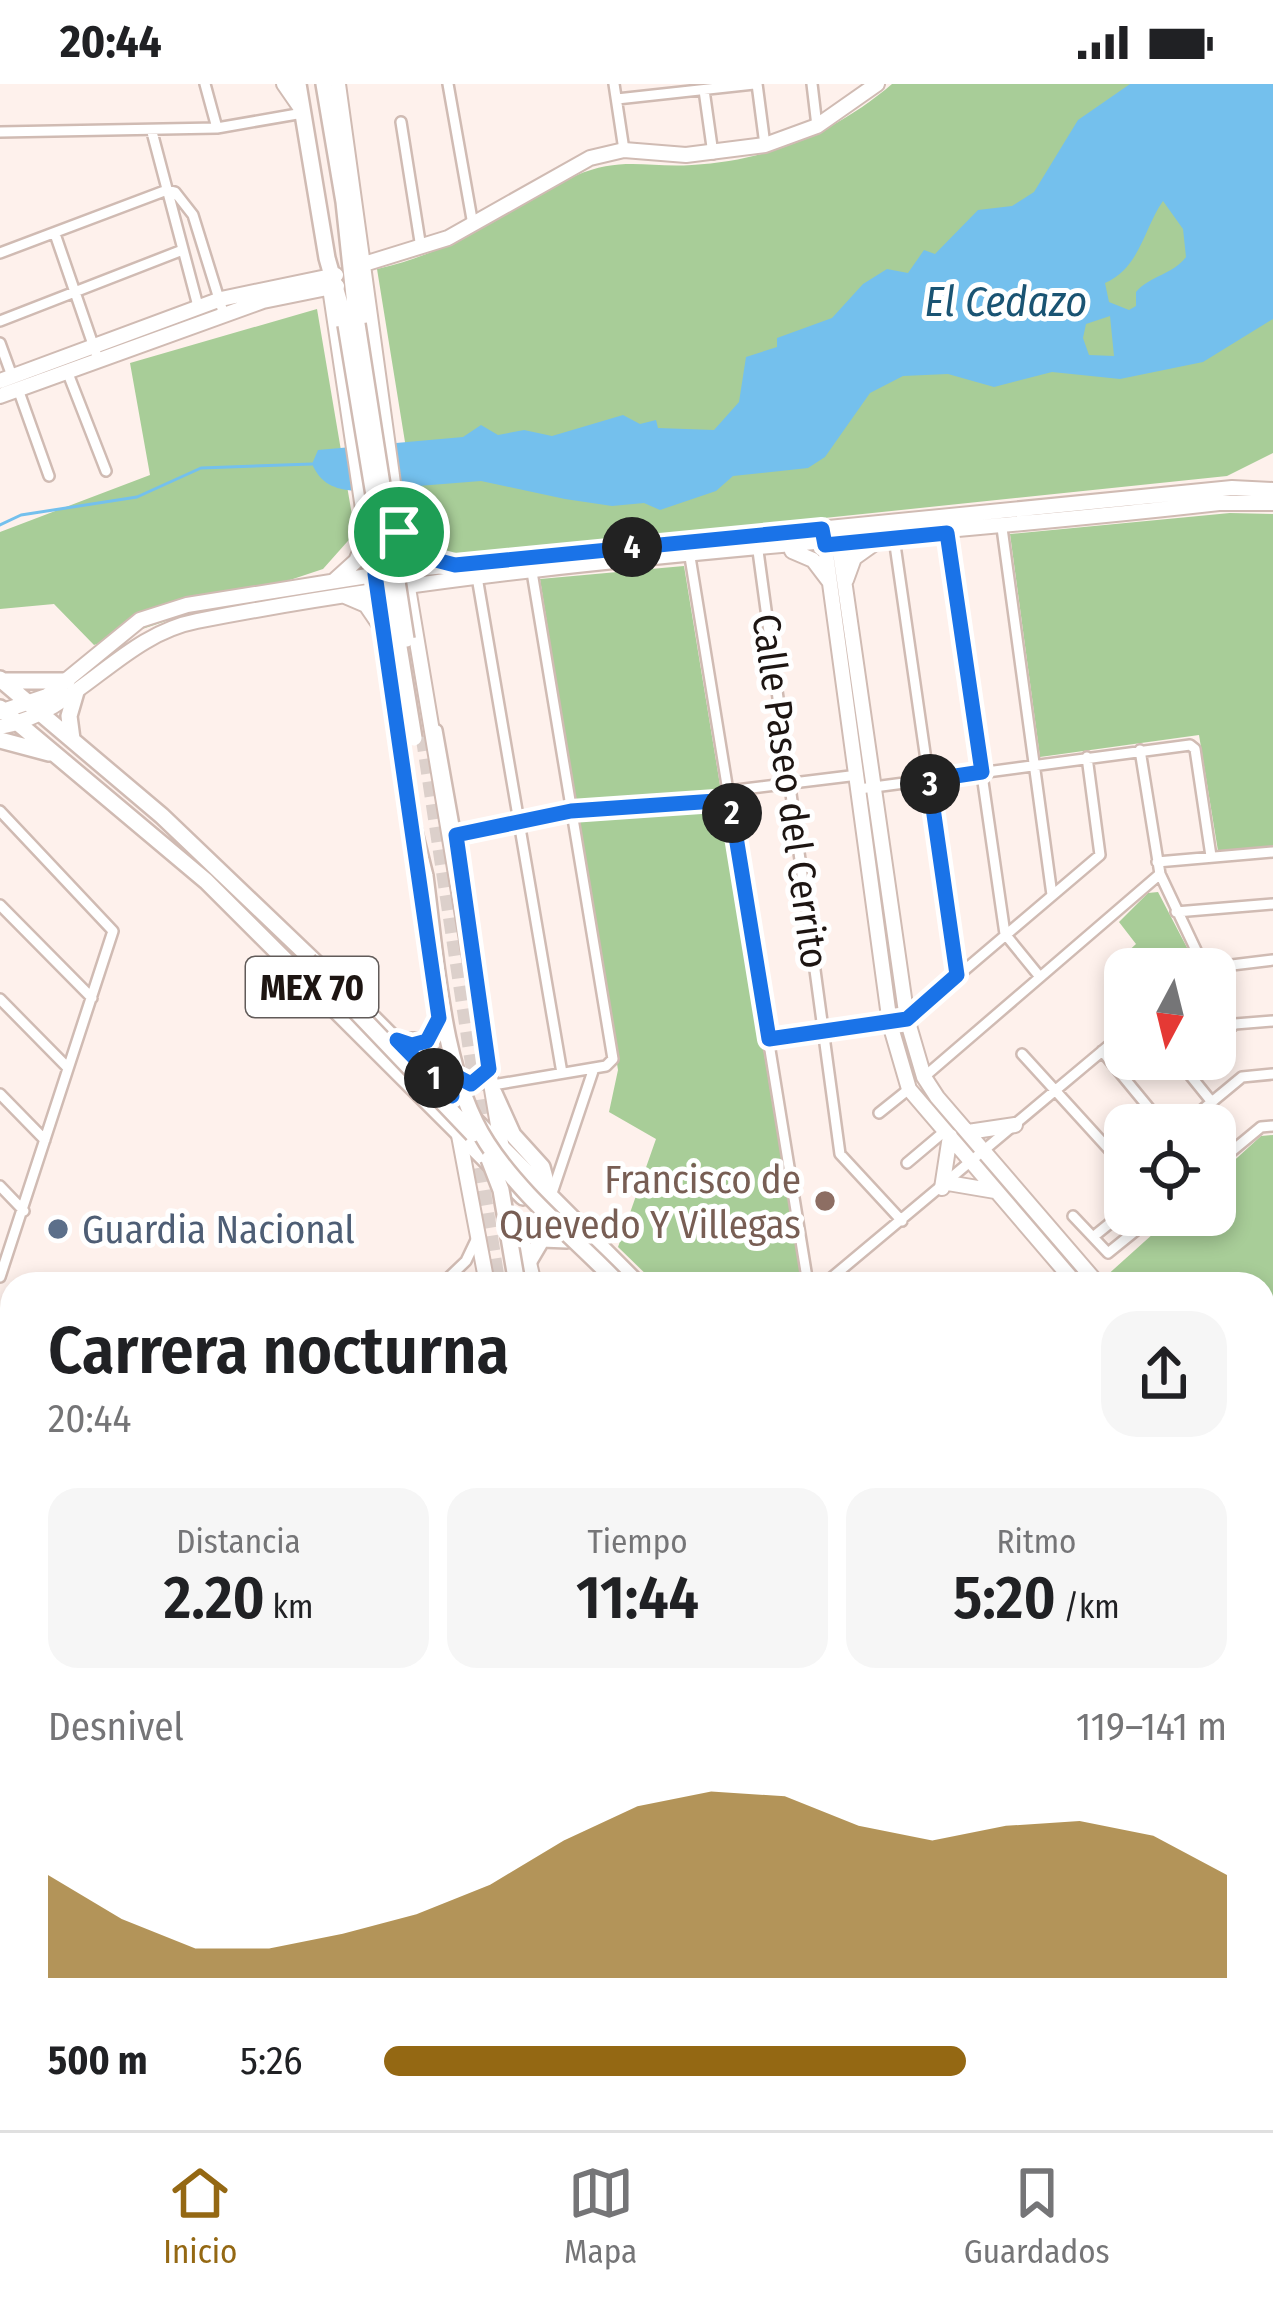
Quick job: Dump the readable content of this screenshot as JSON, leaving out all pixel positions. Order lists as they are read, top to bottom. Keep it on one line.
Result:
{"streets":{"main road":["MEX 70"],"street":["Calle Paseo del Cerrito"]},"water":["El Cedazo"],"places":["Francisco de Quevedo Y Villegas","Guardia Nacional"],"north":"bottom","page":{"status":"20:44","pins":["4","3","2","1"],"heading":["Carrera nocturna","20:44"],"stats":[["Distancia","2.20 km"],["Tiempo","11:44"],["Ritmo","5:20 /km"]],"chart":["Desnivel","119–141 m"],"list":[{"name":"500 m","note":"5:26"}],"tabs":["Inicio","Mapa","Guardados"]}}
